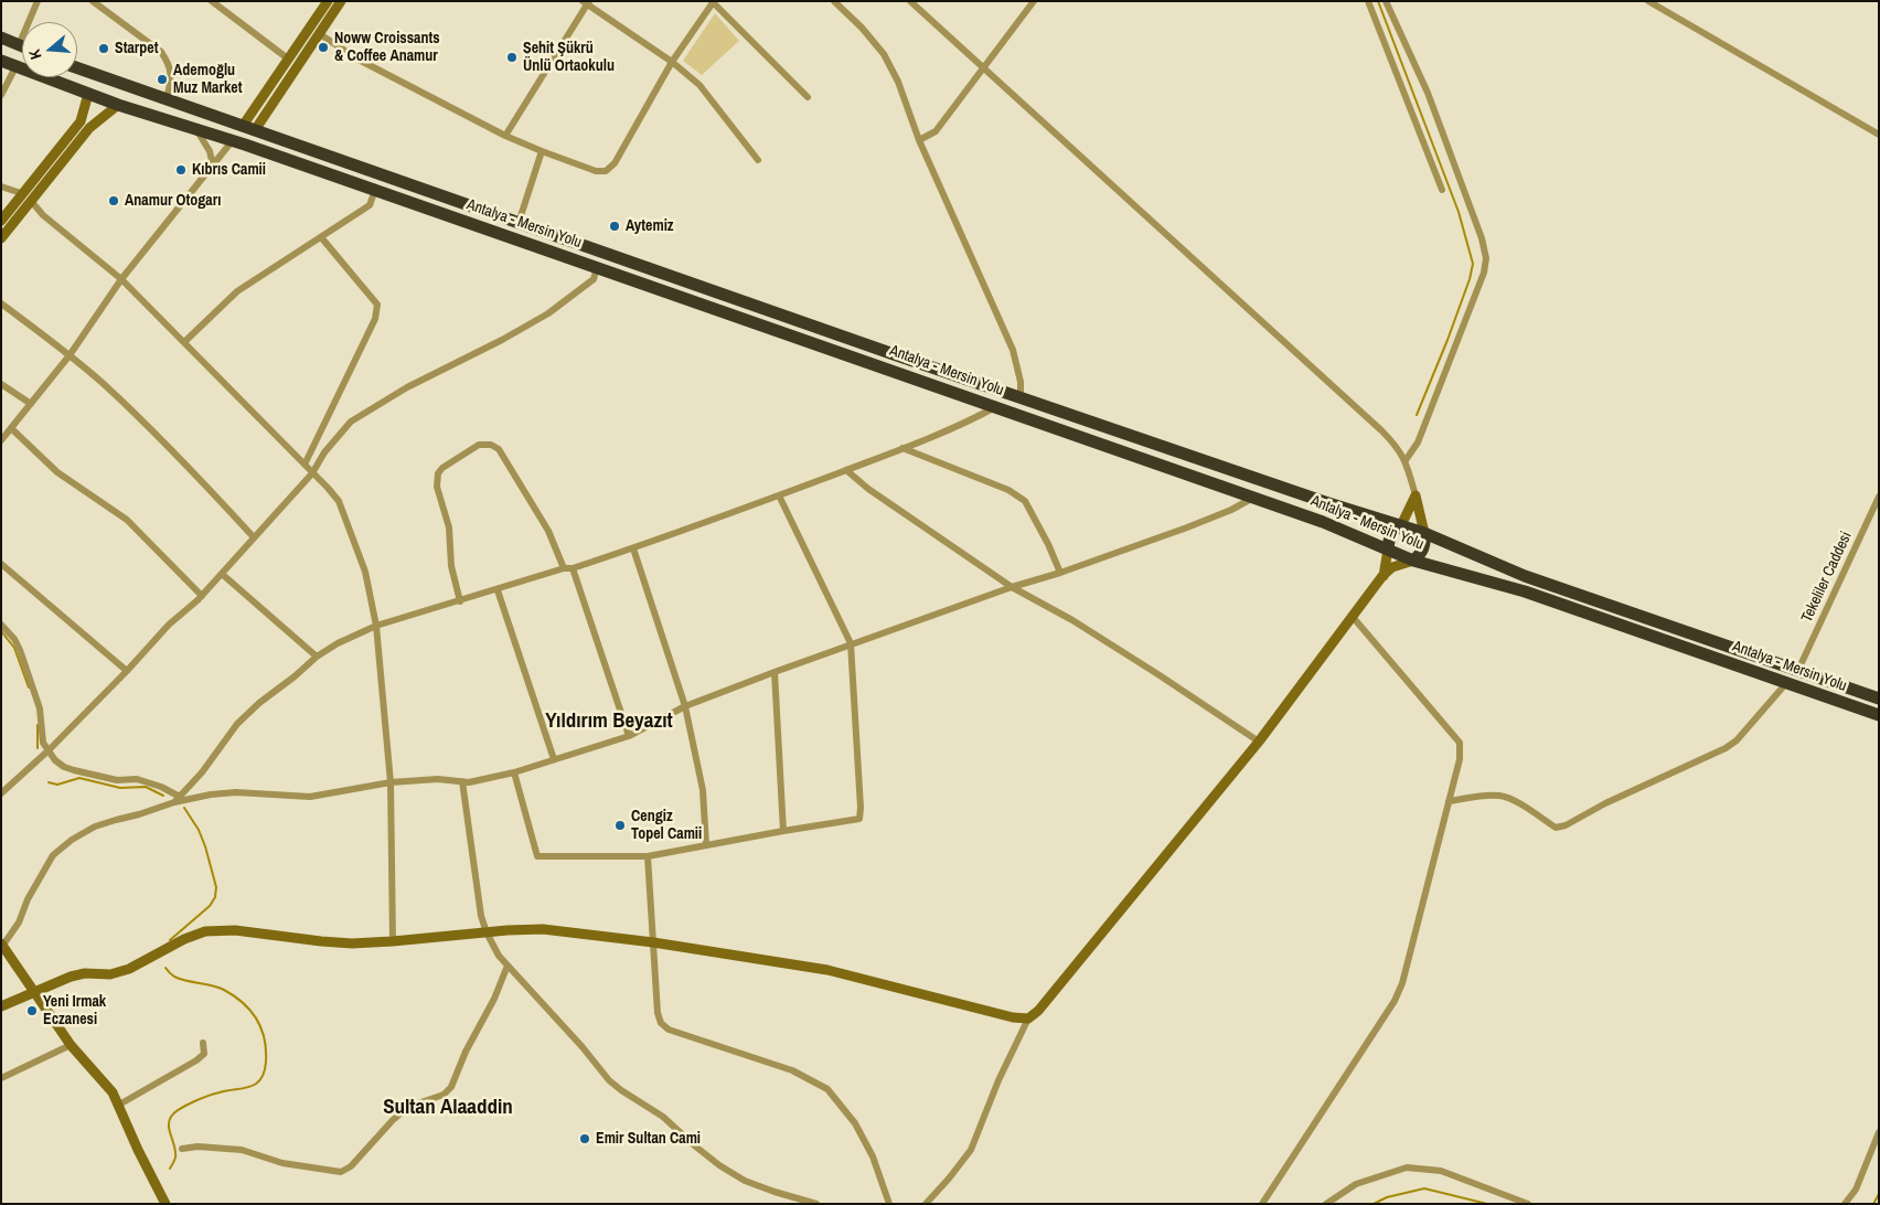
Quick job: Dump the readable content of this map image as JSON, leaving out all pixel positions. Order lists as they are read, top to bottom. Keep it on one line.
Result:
{"streets":{"highway":["Antalya - Mersin Yolu"],"street":["Tekeliler Caddesi"]},"crossings":[["Antalya - Mersin Yolu","Tekeliler Caddesi"]],"districts":["Yıldırım Beyazıt","Sultan Alaaddin"],"places":["Noww Croissants & Coffee Anamur","Starpet","Şehit Şükrü Ünlü Ortaokulu","Ademoğlu Muz Market","Kıbrıs Camii","Anamur Otogarı","Aytemiz","Cengiz Topel Camii","Yeni Irmak Eczanesi","Emir Sultan Cami"],"north":"left"}
